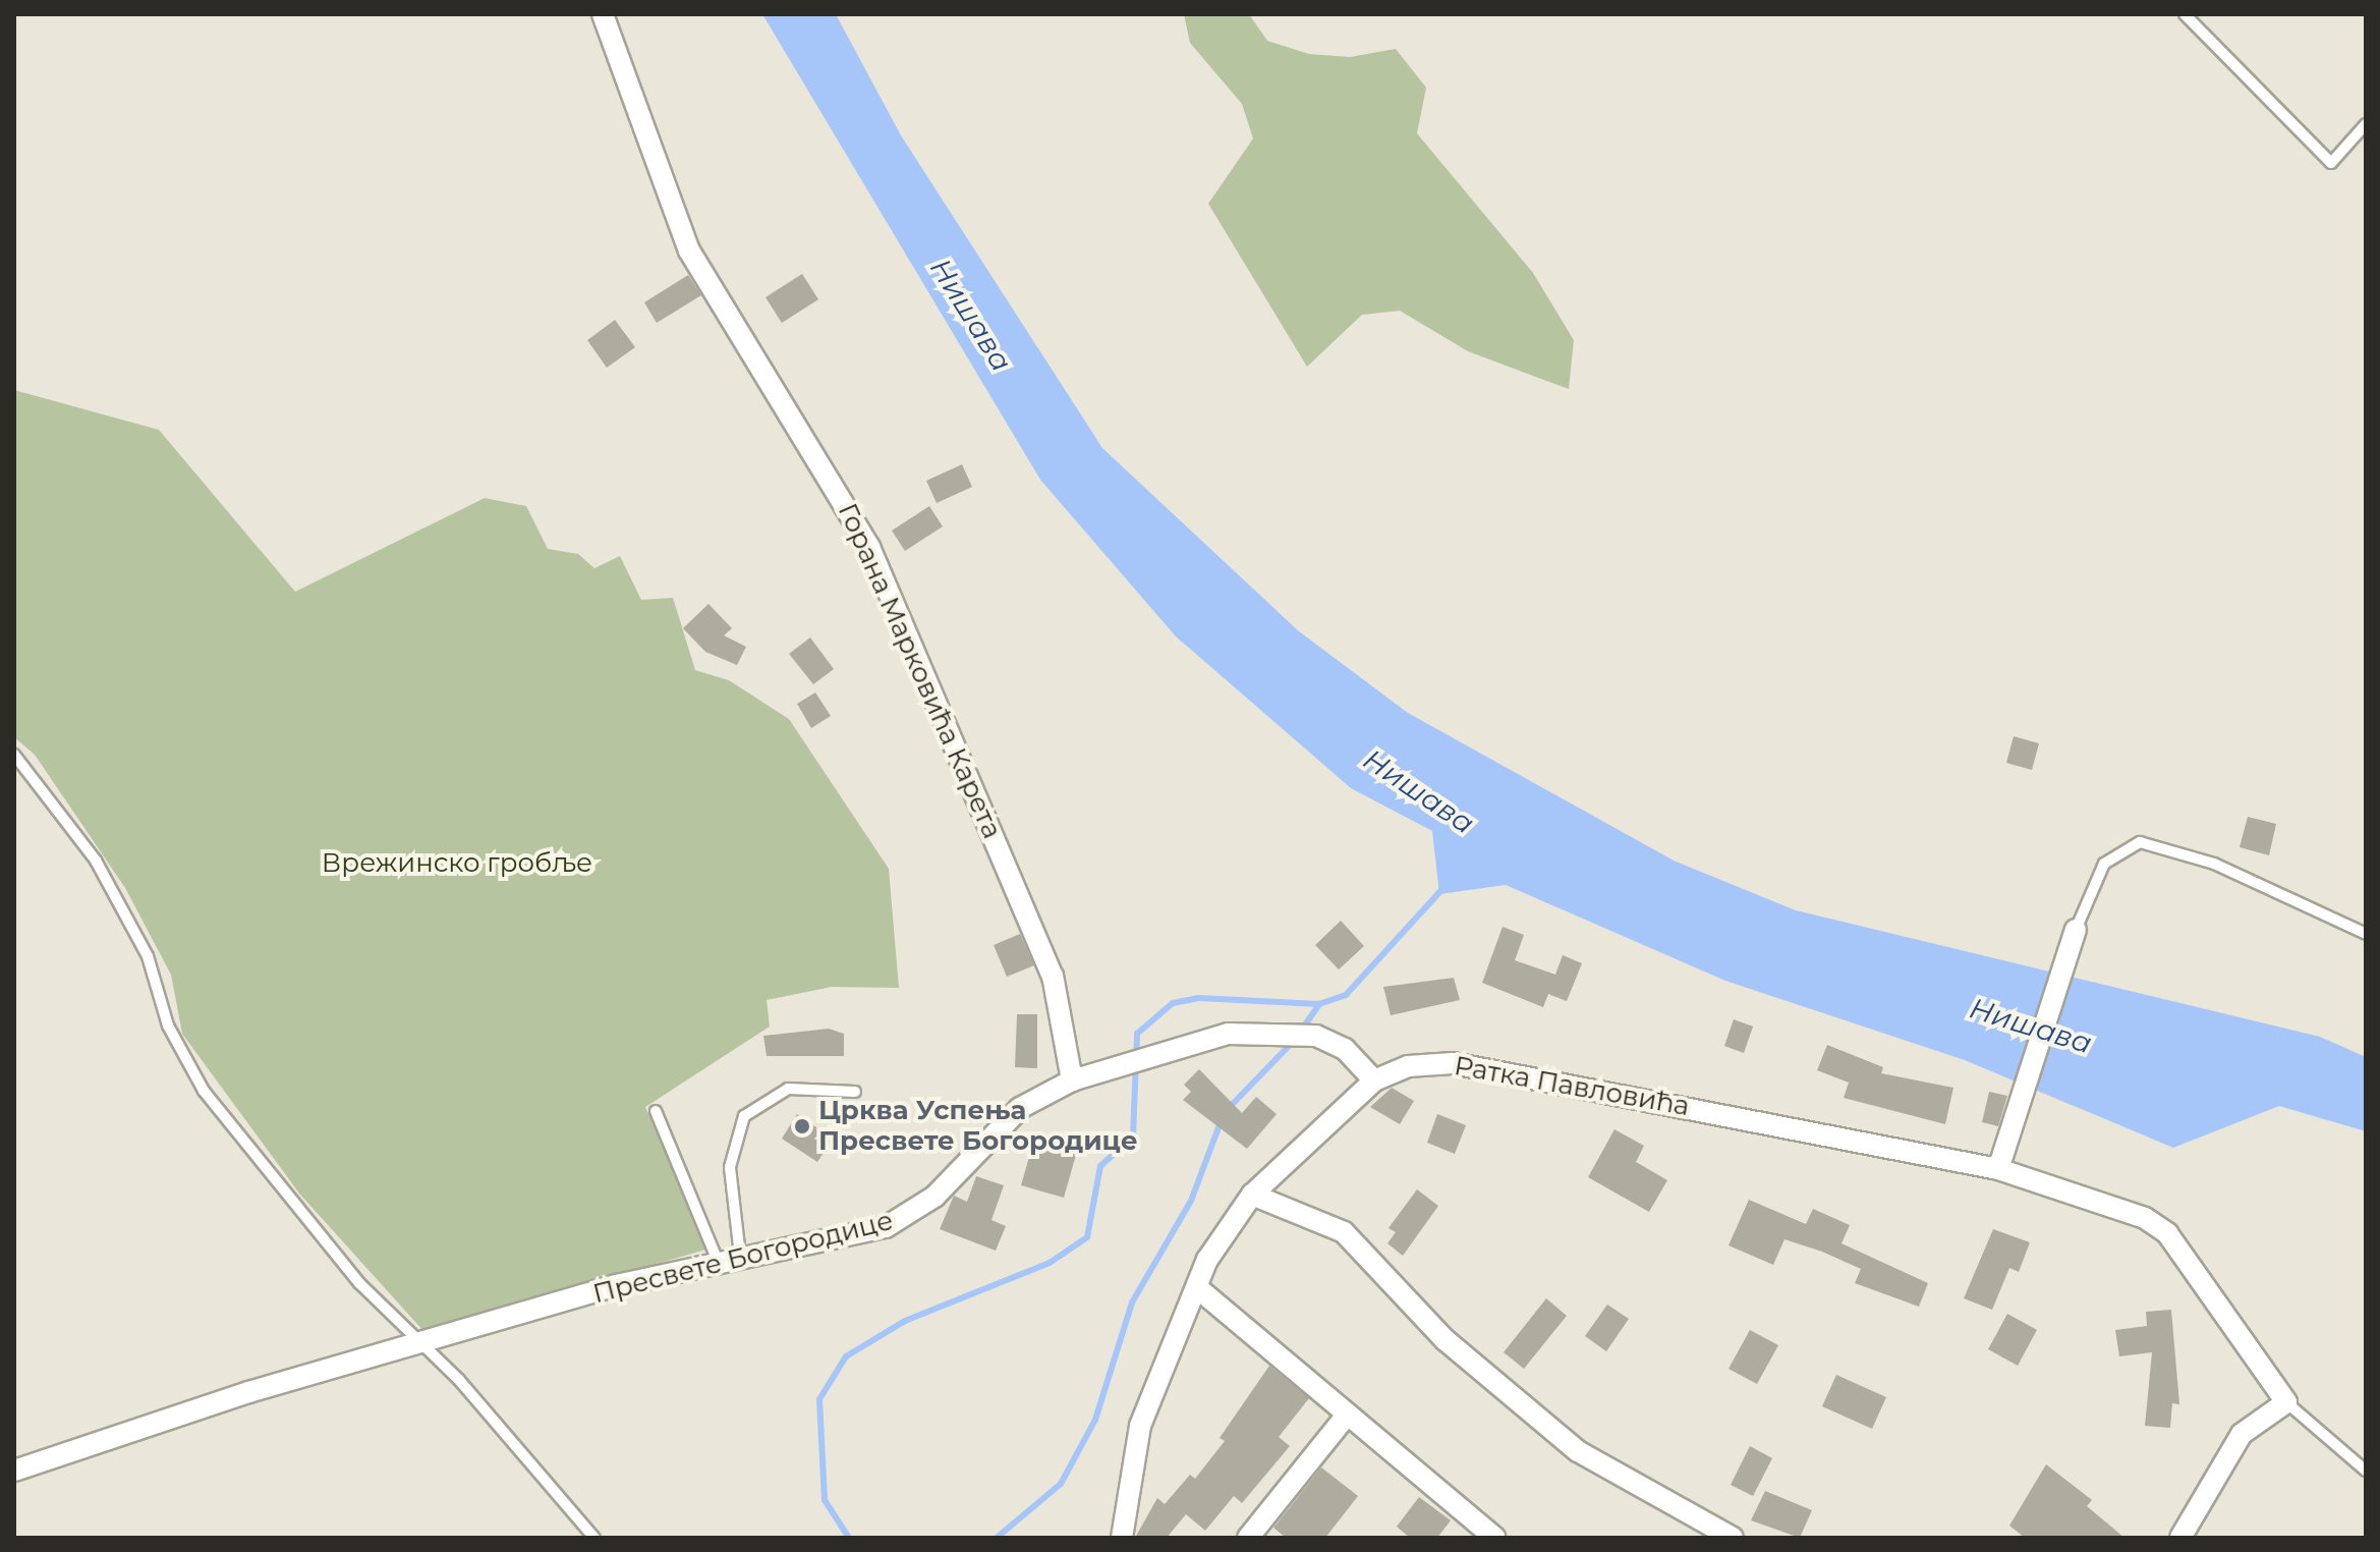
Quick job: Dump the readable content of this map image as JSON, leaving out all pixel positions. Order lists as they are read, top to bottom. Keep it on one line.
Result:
{"streets":{"street":["Горана Марковића Карета","Ратка Павловића","Пресвете Богородице"]},"crossings":[["Горана Марковића Карета","Пресвете Богородице"],["Ратка Павловића","Пресвете Богородице"]],"water":["Нишава"],"parks":["Врежинско гробље"],"places":["Црква Успења Пресвете Богородице"]}
